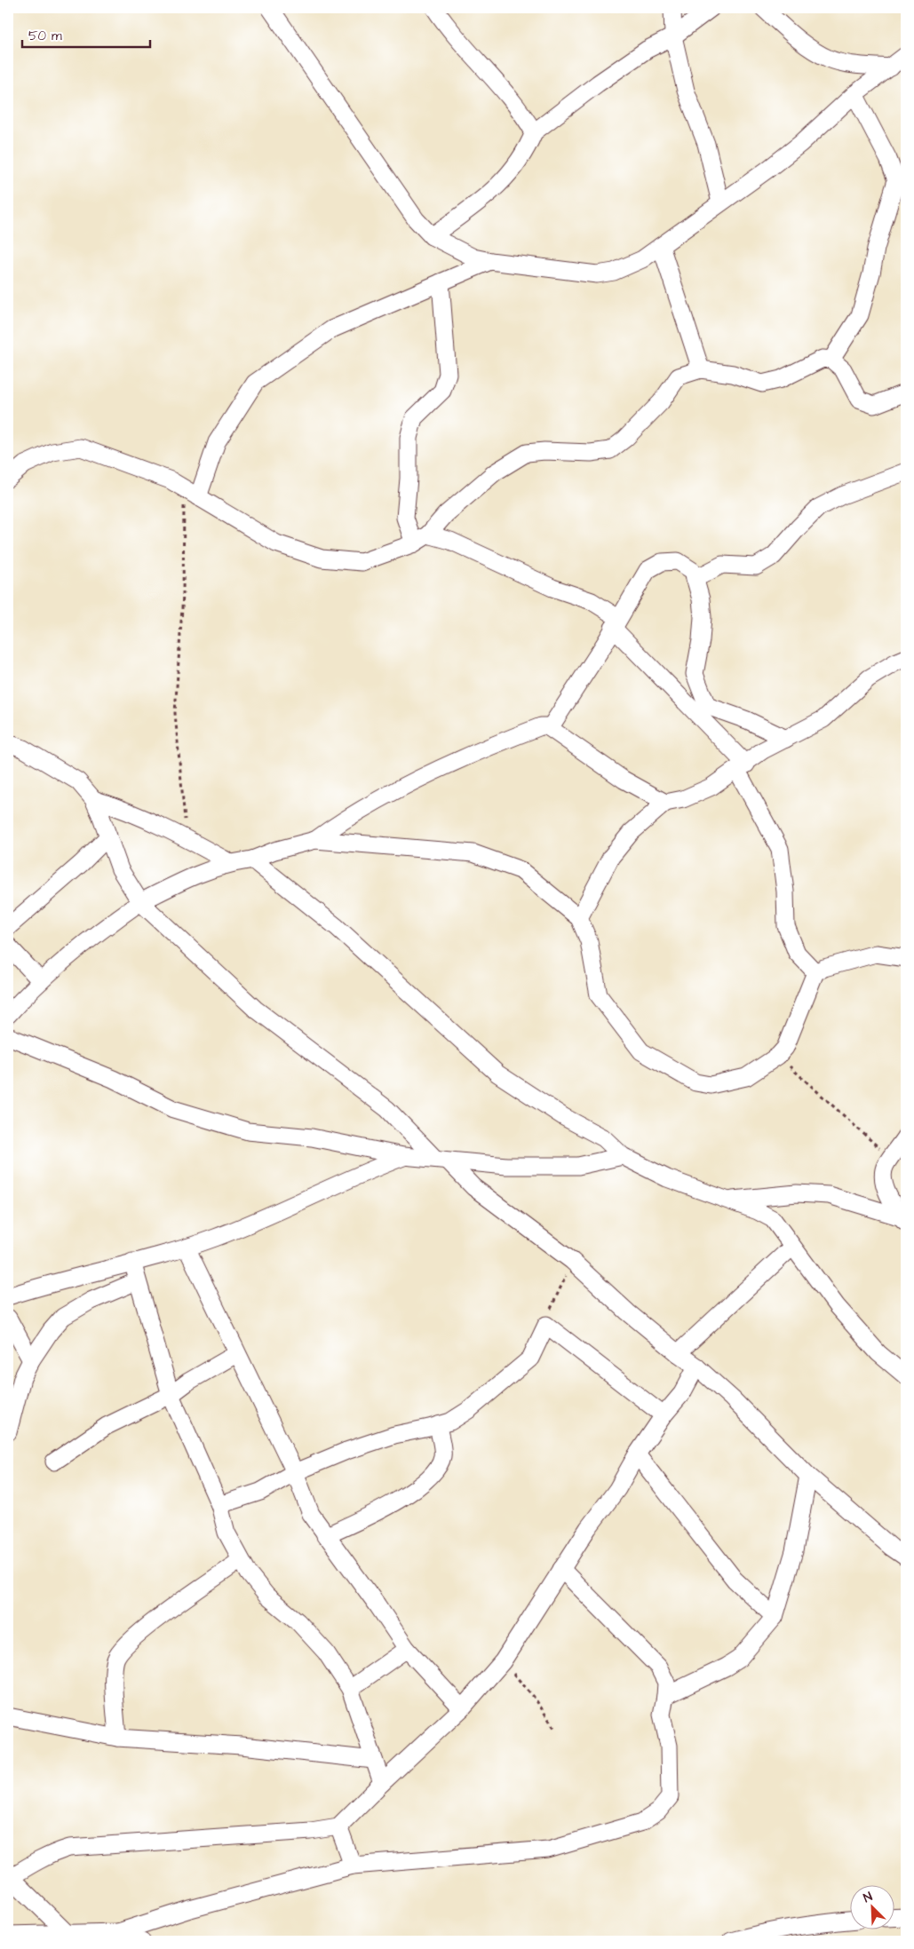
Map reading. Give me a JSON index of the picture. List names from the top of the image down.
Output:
{
  "scale_bar": "50 m",
  "north": "top left"
}
